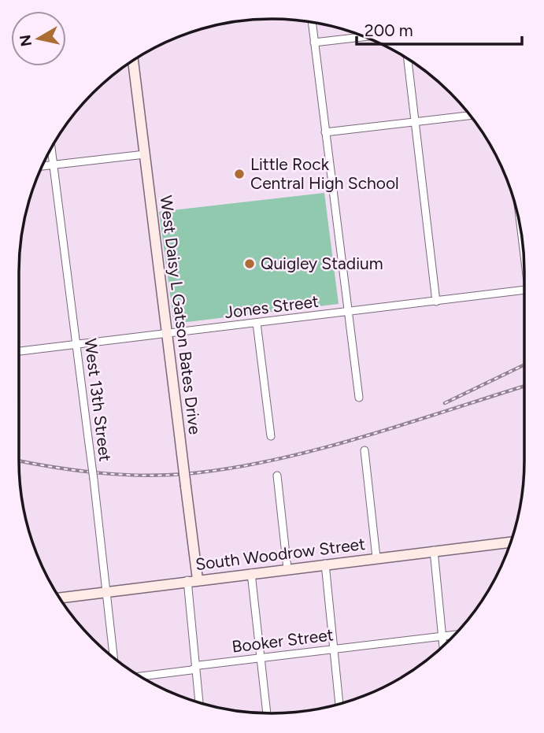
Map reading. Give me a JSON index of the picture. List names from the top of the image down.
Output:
{
  "streets": {
    "street": [
      "Jones Street",
      "West Daisy L Gatson Bates Drive",
      "West 13th Street",
      "South Woodrow Street",
      "Booker Street"
    ]
  },
  "crossings": [
    ["Jones Street", "West Daisy L Gatson Bates Drive"],
    ["Jones Street", "West 13th Street"],
    ["West Daisy L Gatson Bates Drive", "South Woodrow Street"],
    ["West 13th Street", "South Woodrow Street"]
  ],
  "places": ["Little Rock Central High School", "Quigley Stadium"],
  "scale_bar": "200 m",
  "north": "left"
}
